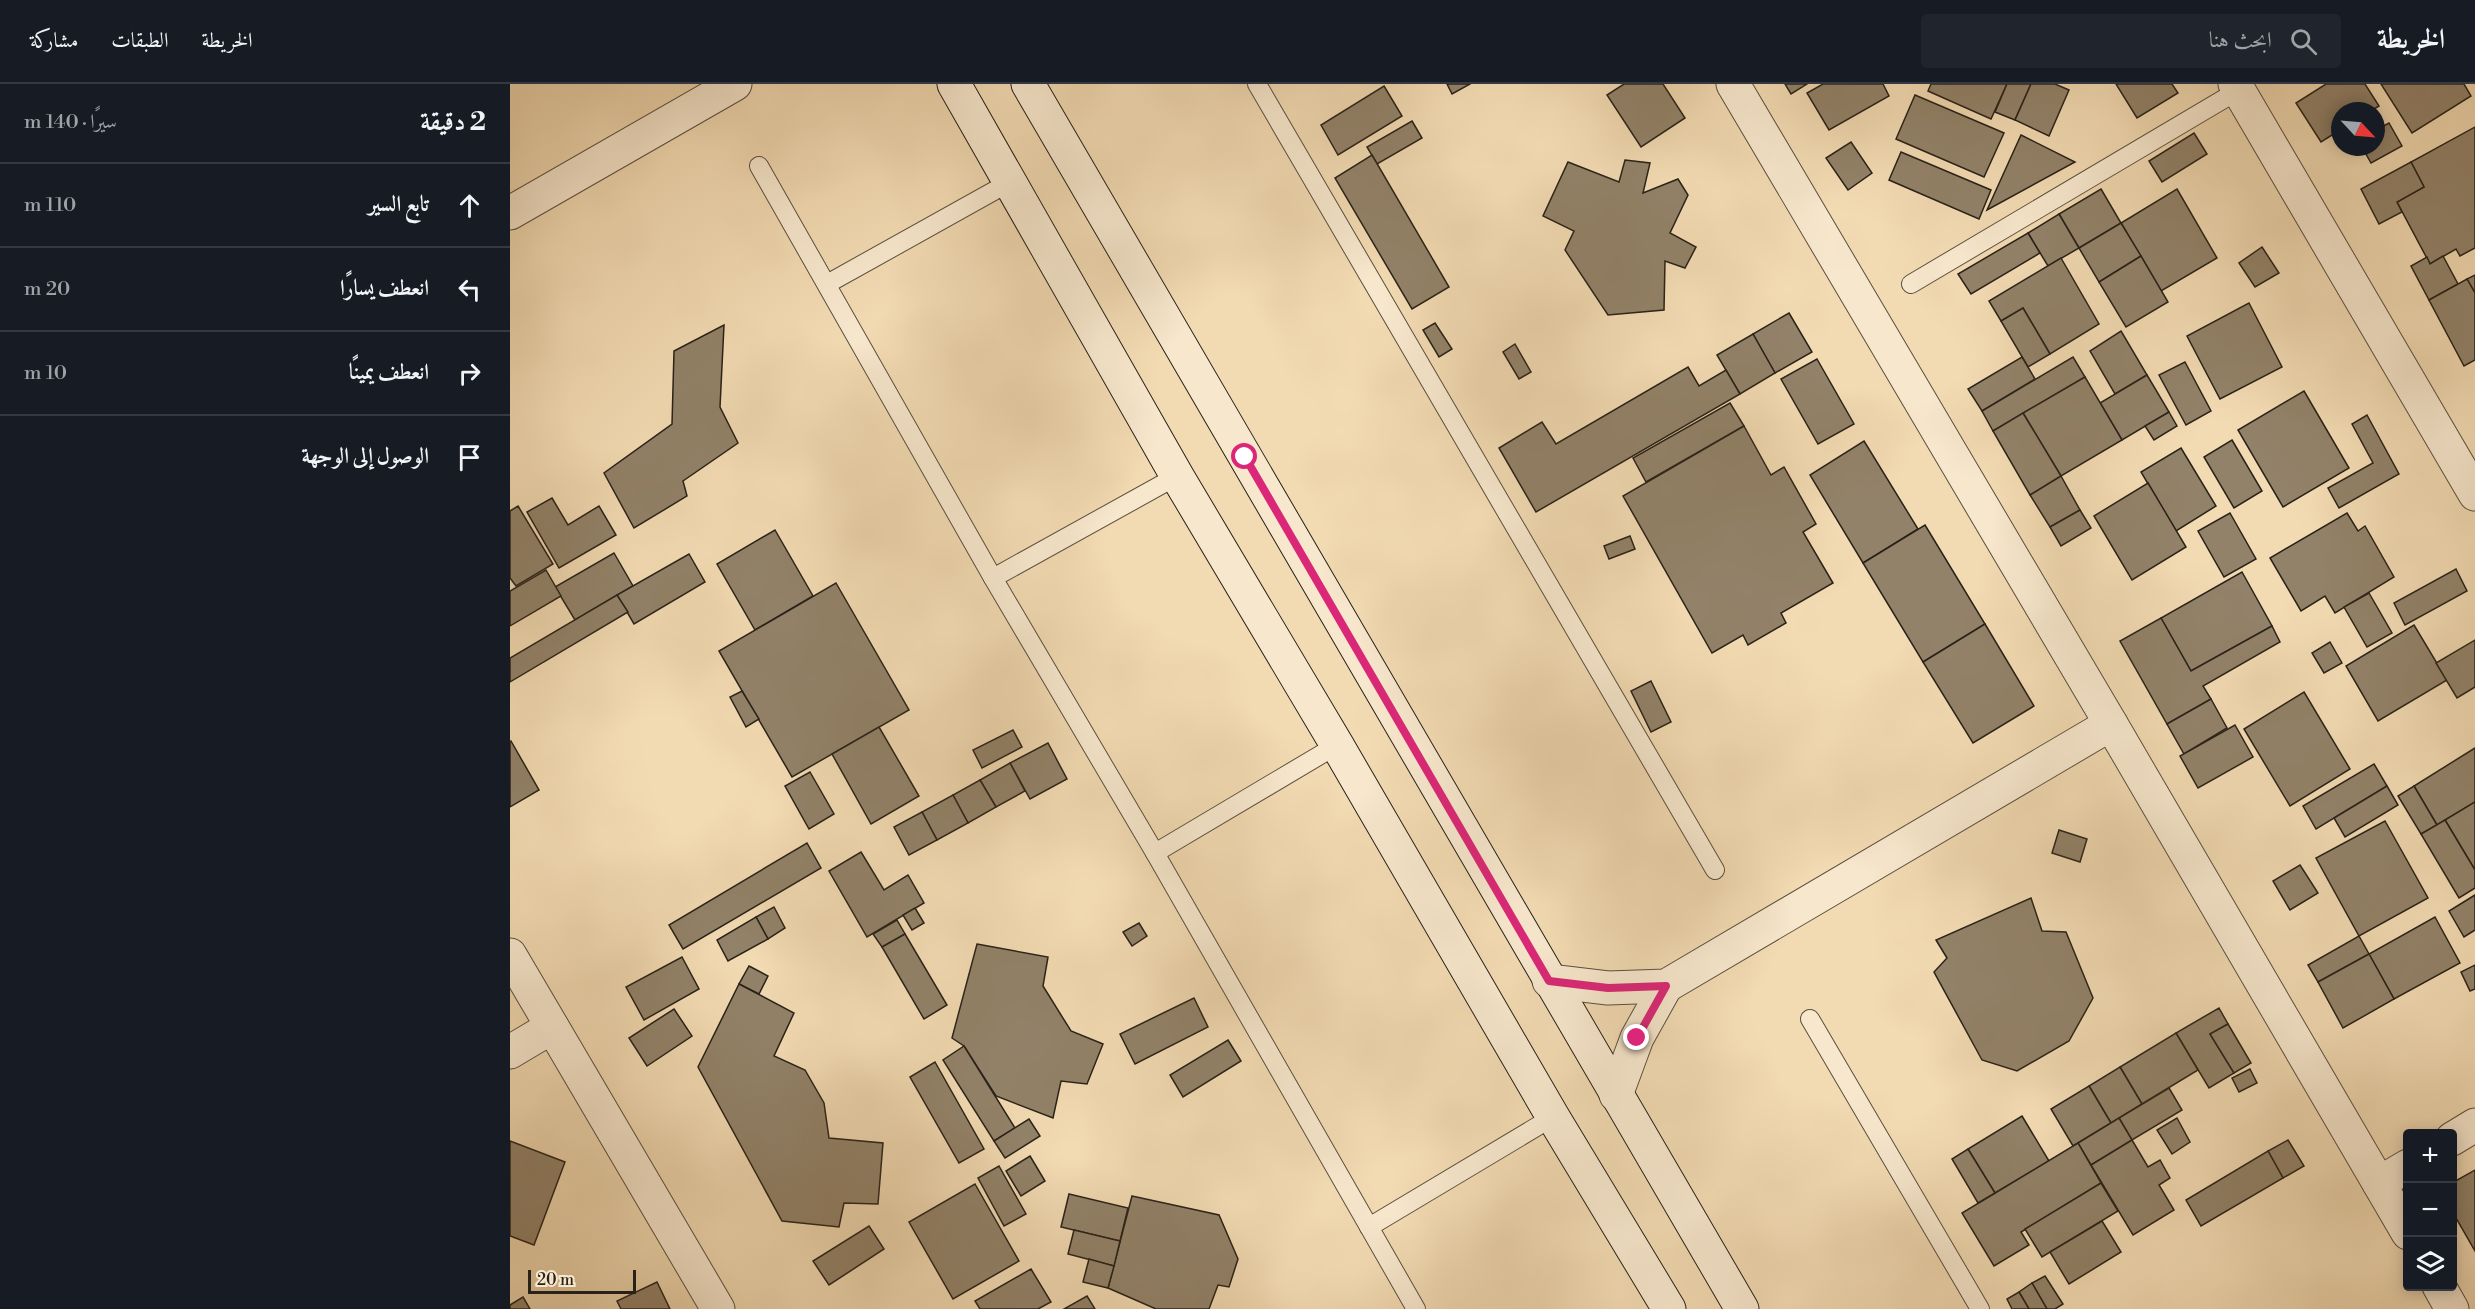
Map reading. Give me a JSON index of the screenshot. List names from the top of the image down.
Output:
{
  "scale_bar": "20 m",
  "north": "bottom right",
  "page": {
    "header": "الخريطة",
    "search": "ابحث هنا",
    "nav": ["الخريطة", "الطبقات", "مشاركة"],
    "heading": ["2 دقيقة", "سيرًا · 140 m"],
    "list": [
      ["تابع السير", "110 m"],
      ["انعطف يسارًا", "20 m"],
      ["انعطف يمينًا", "10 m"],
      "الوصول إلى الوجهة"
    ],
    "map_buttons": ["+", "−"],
    "scale": "20 m"
  }
}
